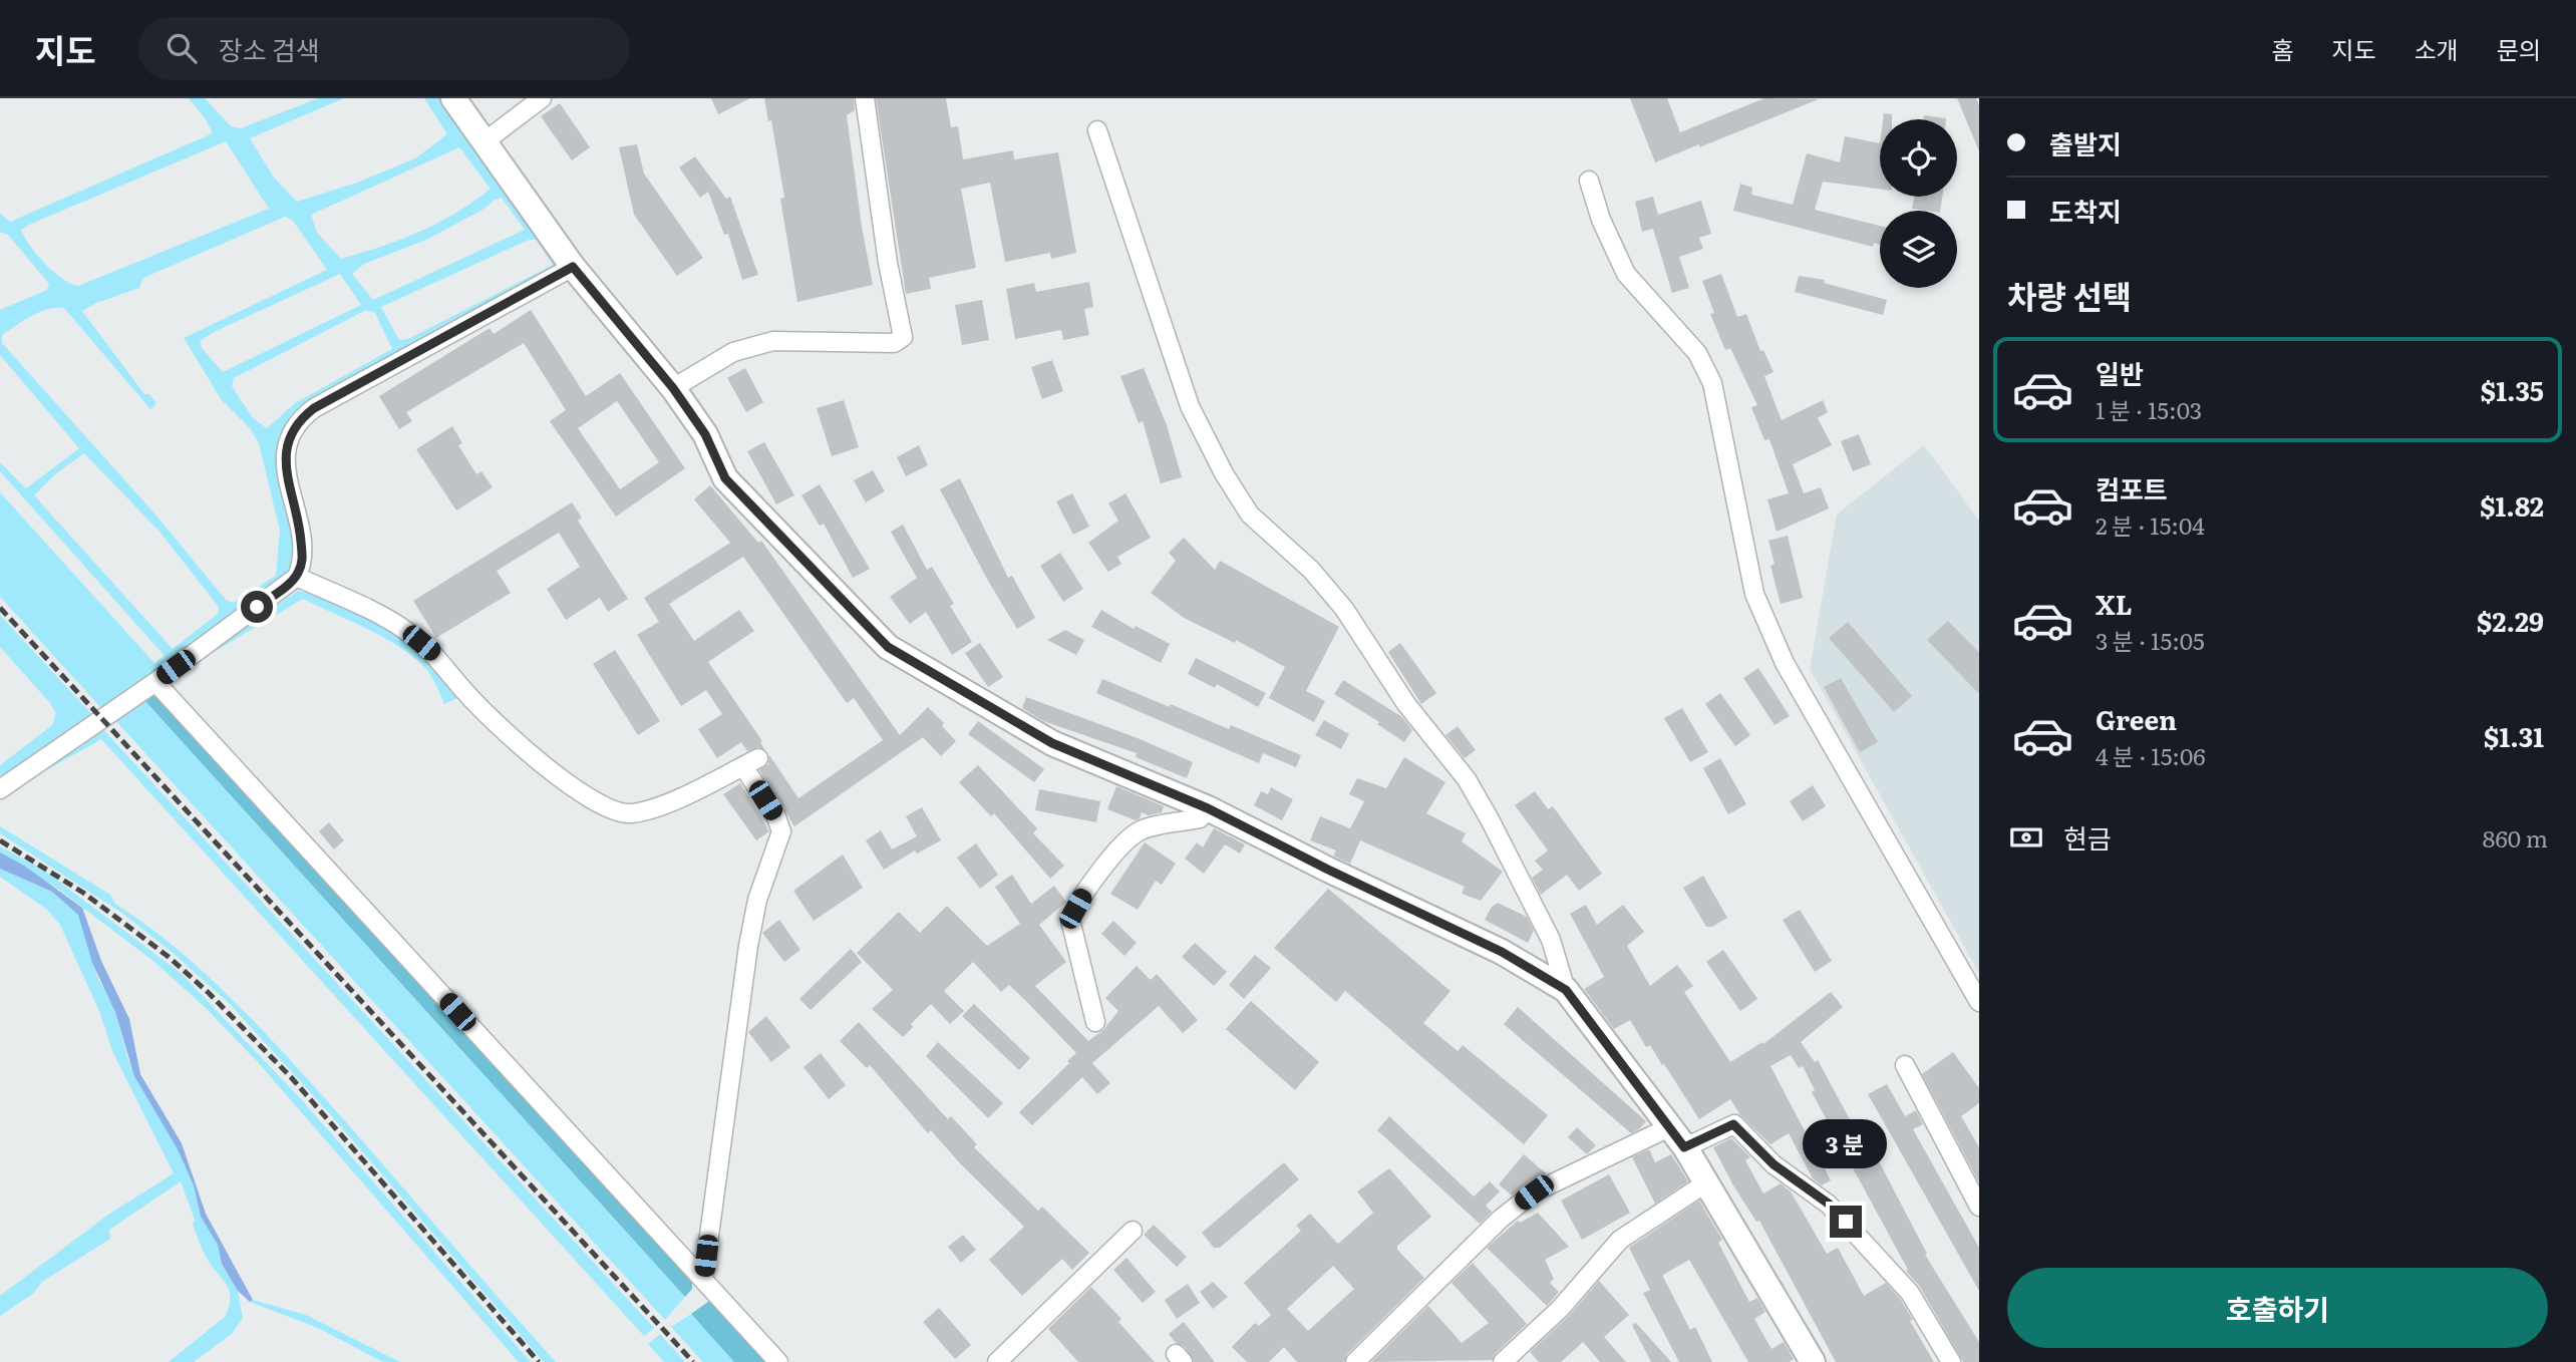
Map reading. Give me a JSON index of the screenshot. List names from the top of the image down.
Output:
{
  "page": {
    "header": "지도",
    "search": "장소 검색",
    "nav": [
      "홈",
      "지도",
      "소개",
      "문의"
    ],
    "banner": ["출발지", "도착지"],
    "heading": "차량 선택",
    "list": [
      {
        "name": "일반",
        "note": "1 분 · 15:03",
        "value": "$1.35"
      },
      {
        "name": "컴포트",
        "note": "2 분 · 15:04",
        "value": "$1.82"
      },
      {
        "name": "XL",
        "note": "3 분 · 15:05",
        "value": "$2.29"
      },
      {
        "name": "Green",
        "note": "4 분 · 15:06",
        "value": "$1.31"
      }
    ],
    "pay": ["현금", "860 m"],
    "bubble": "3 분",
    "buttons": "호출하기"
  }
}
